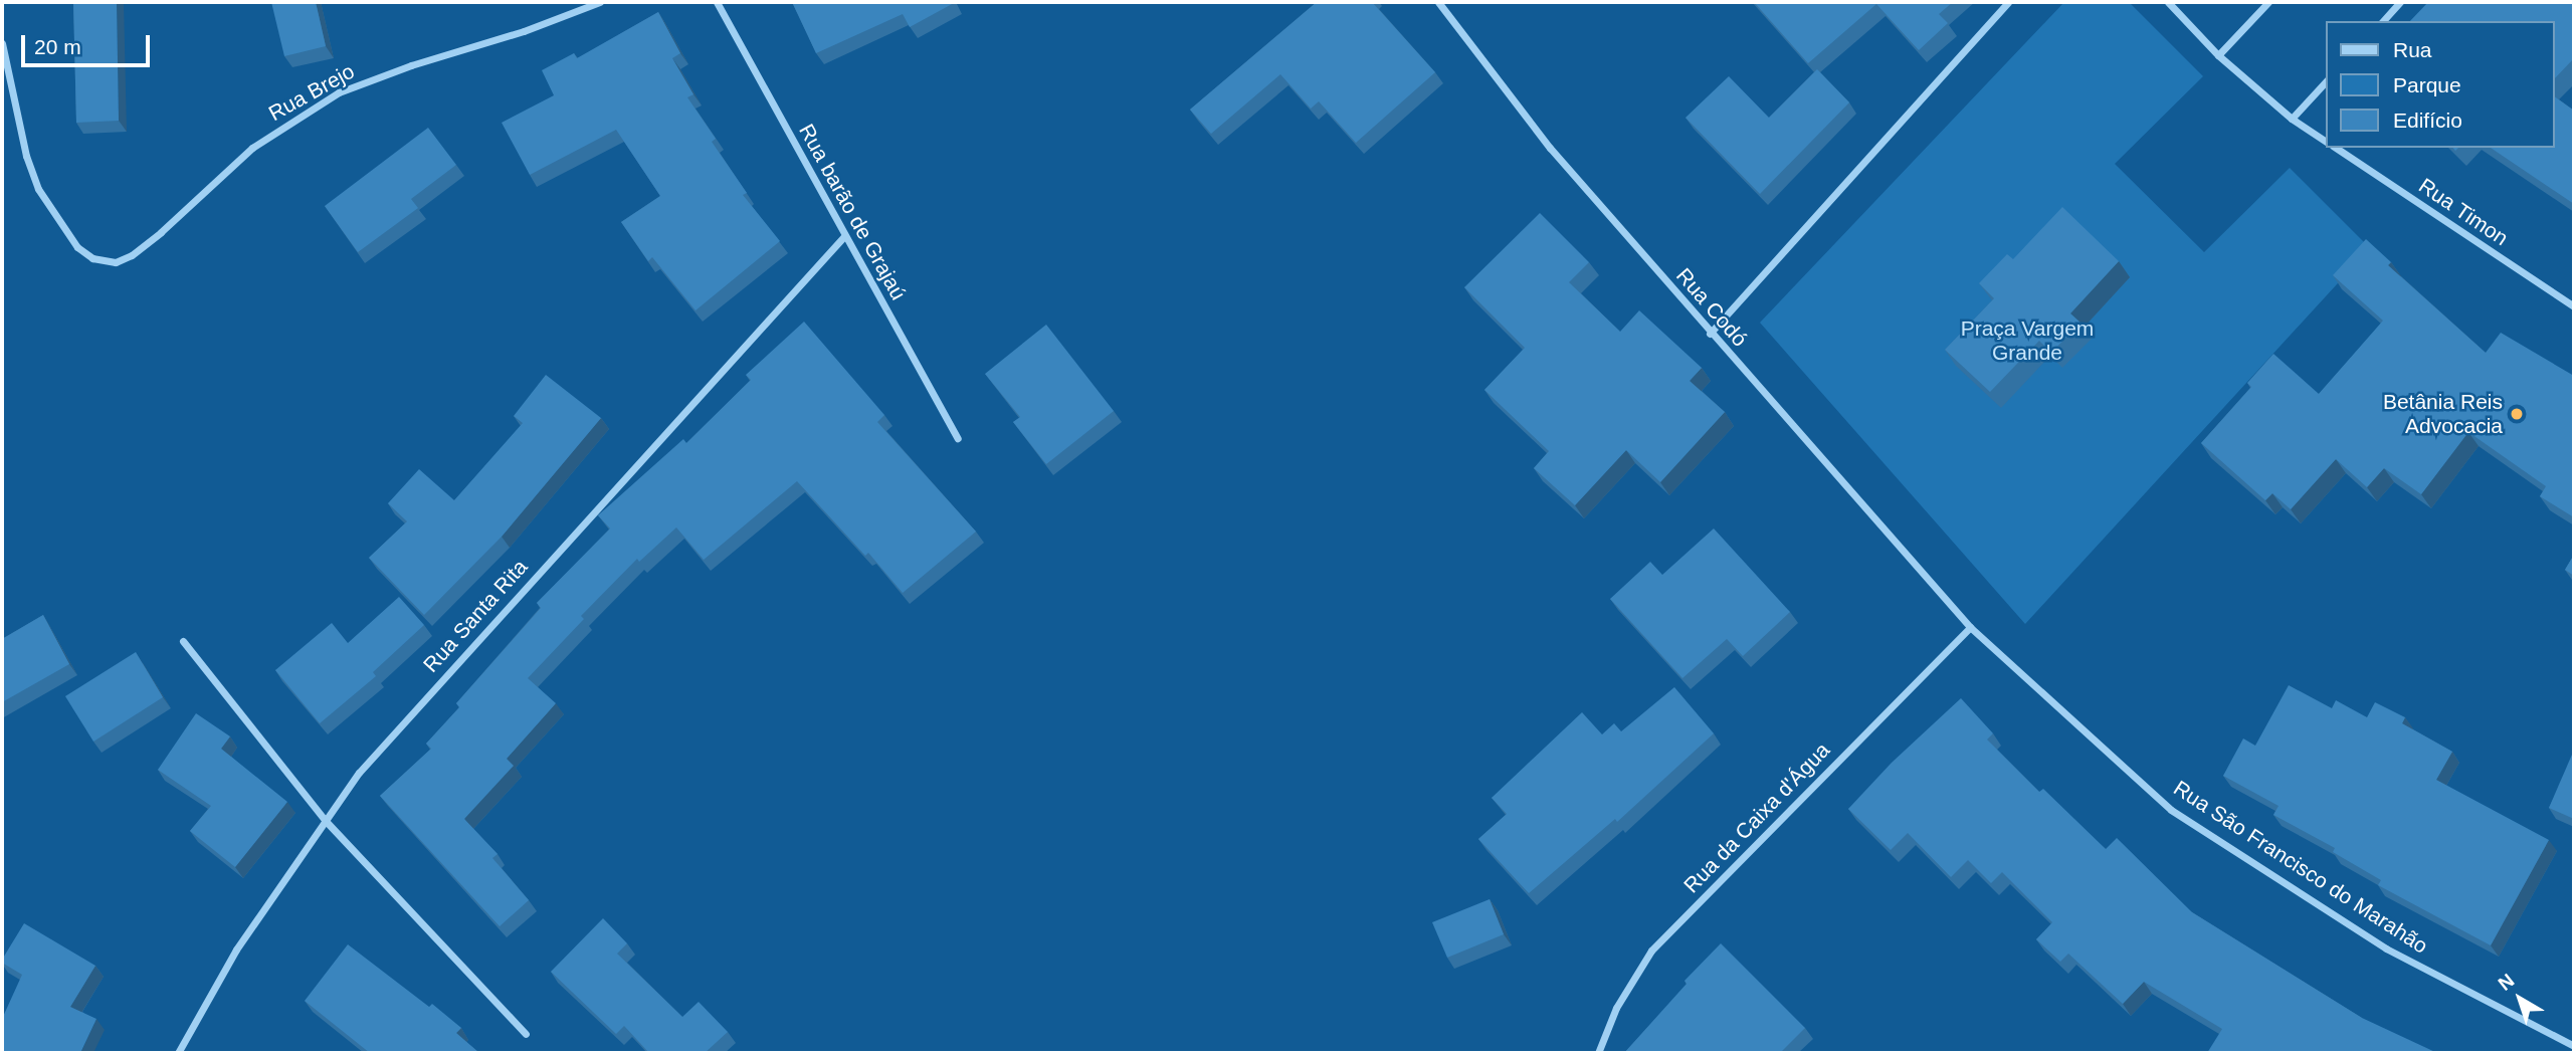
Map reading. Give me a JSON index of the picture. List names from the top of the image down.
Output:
{
  "streets": {
    "street": [
      "Rua Brejo",
      "Rua barão de Grajaú",
      "Rua Timon",
      "Rua Codó",
      "Rua Santa Rita",
      "Rua da Caixa d'Água",
      "Rua São Francisco do Marahão"
    ]
  },
  "crossings": [
    ["Rua barão de Grajaú", "Rua Santa Rita"],
    ["Rua Codó", "Rua da Caixa d'Água"],
    ["Rua Codó", "Rua São Francisco do Marahão"],
    ["Rua da Caixa d'Água", "Rua São Francisco do Marahão"]
  ],
  "parks": ["Praça Vargem Grande"],
  "places": ["Betânia Reis Advocacia"],
  "legend": ["Rua", "Parque", "Edifício"],
  "scale_bar": "20 m",
  "north": "top left"
}
